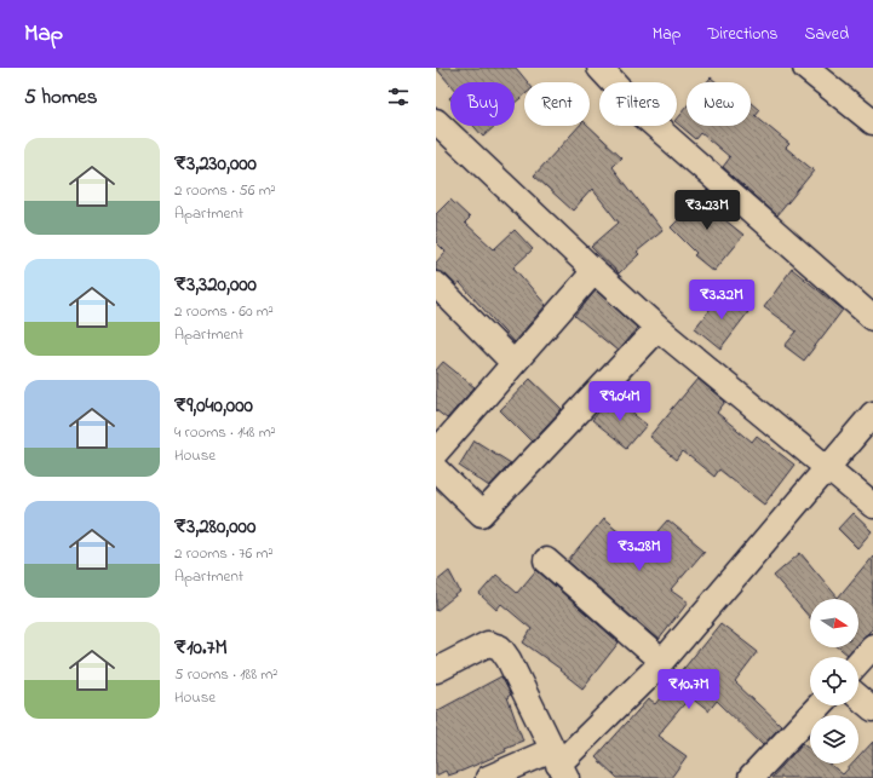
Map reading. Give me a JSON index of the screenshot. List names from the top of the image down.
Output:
{
  "north": "right",
  "page": {
    "header": "Map",
    "nav": ["Map", "Directions", "Saved"],
    "heading": "5 homes",
    "chip": [
      "Buy",
      "Rent",
      "Filters",
      "New"
    ],
    "list": [
      {
        "name": "₹3,230,000",
        "note": "2 rooms · 56 m² · Apartment"
      },
      {
        "name": "₹3,320,000",
        "note": "2 rooms · 60 m² · Apartment"
      },
      {
        "name": "₹9,040,000",
        "note": "4 rooms · 148 m² · House"
      },
      {
        "name": "₹3,280,000",
        "note": "2 rooms · 76 m² · Apartment"
      },
      {
        "name": "₹10.7M",
        "note": "5 rooms · 188 m² · House"
      }
    ],
    "price": [
      "₹3.23M",
      "₹3.32M",
      "₹9.04M",
      "₹3.28M",
      "₹10.7M"
    ]
  }
}
